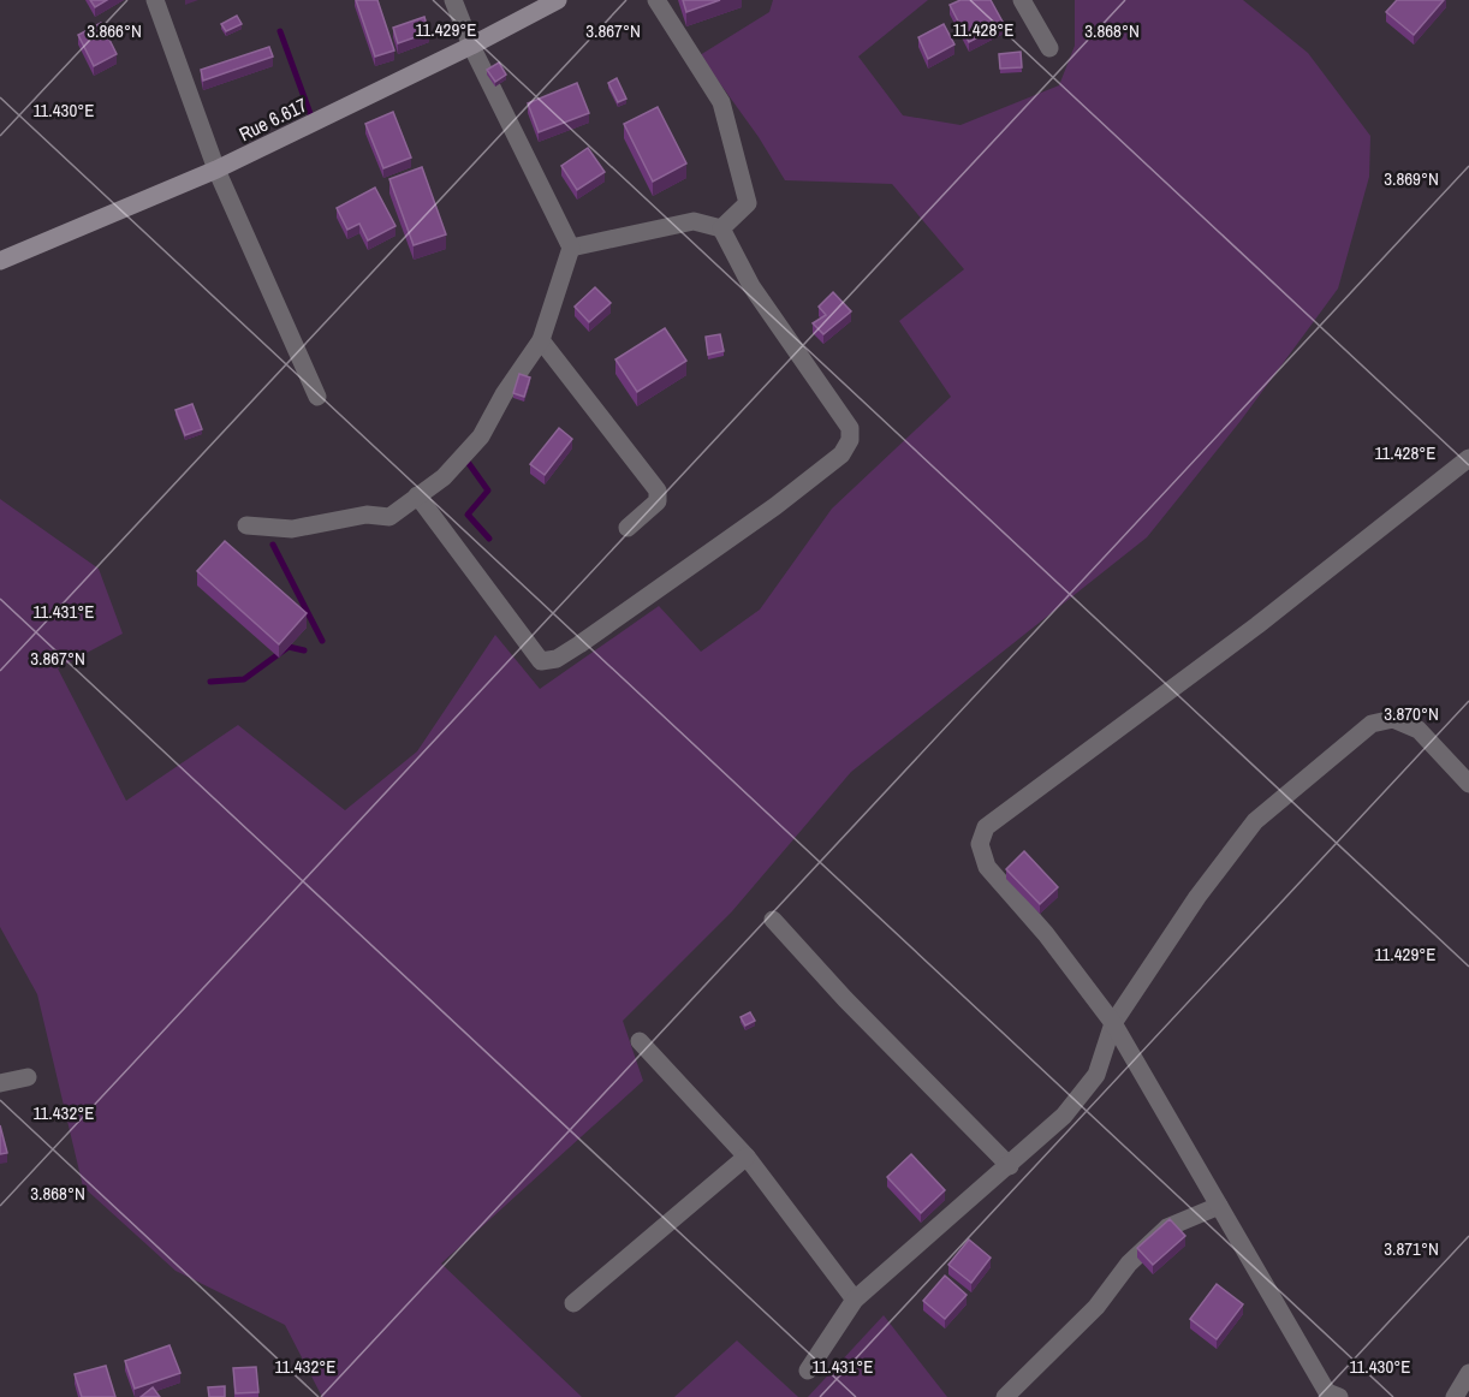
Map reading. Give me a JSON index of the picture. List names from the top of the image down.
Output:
{
  "streets": {
    "street": ["Rue 6.617"]
  },
  "coordinates": [
    "11.429°E",
    "11.428°E",
    "3.866°N",
    "3.867°N",
    "3.868°N",
    "11.430°E",
    "3.869°N",
    "11.431°E",
    "3.870°N",
    "11.432°E",
    "3.871°N"
  ]
}
